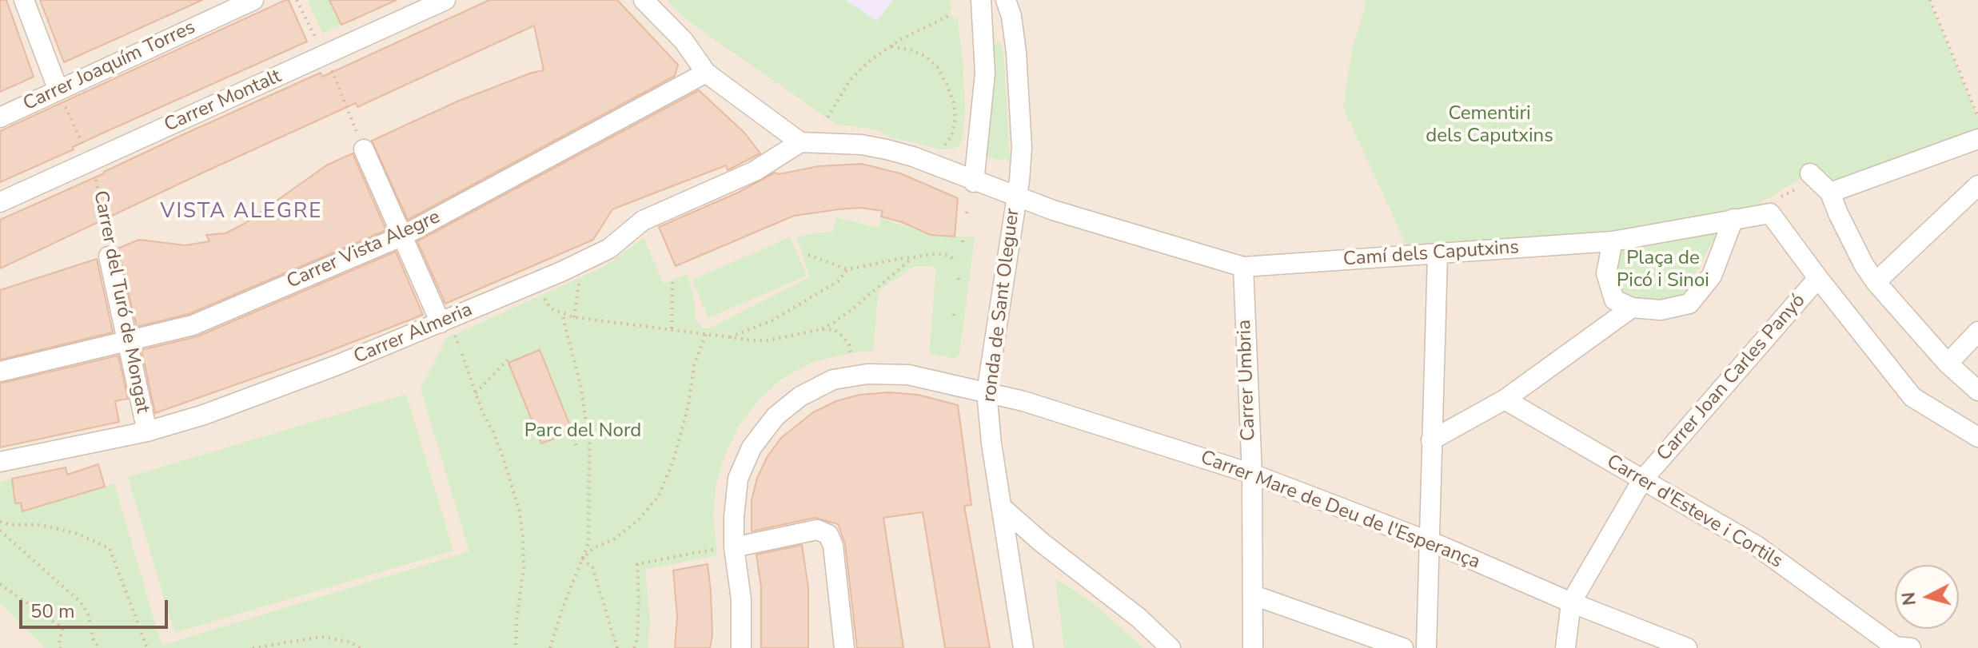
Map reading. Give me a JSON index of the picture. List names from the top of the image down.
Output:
{
  "streets": {
    "street": [
      "Carrer Joaquím Torres",
      "Carrer Montalt",
      "Carrer Vista Alegre",
      "Camí dels Caputxins",
      "Carrer del Turó de Mongat",
      "ronda de Sant Oleguer",
      "Carrer Almeria",
      "Carrer Joan Carles Panyó",
      "Carrer Umbria",
      "Carrer Mare de Deu de l'Esperança",
      "Carrer d'Esteve i Cortils"
    ]
  },
  "crossings": [
    ["Carrer Vista Alegre", "Carrer del Turó de Mongat"],
    ["Camí dels Caputxins", "ronda de Sant Oleguer"],
    ["Camí dels Caputxins", "Carrer Almeria"],
    ["Camí dels Caputxins", "Carrer Umbria"],
    ["Carrer del Turó de Mongat", "Carrer Almeria"],
    ["ronda de Sant Oleguer", "Carrer Mare de Deu de l'Esperança"],
    ["Carrer Joan Carles Panyó", "Carrer Mare de Deu de l'Esperança"],
    ["Carrer Joan Carles Panyó", "Carrer d'Esteve i Cortils"],
    ["Carrer Umbria", "Carrer Mare de Deu de l'Esperança"]
  ],
  "districts": ["VISTA ALEGRE"],
  "parks": ["Cementiri dels Caputxins", "Plaça de Picó i Sinoi", "Parc del Nord"],
  "scale_bar": "50 m",
  "north": "left"
}
